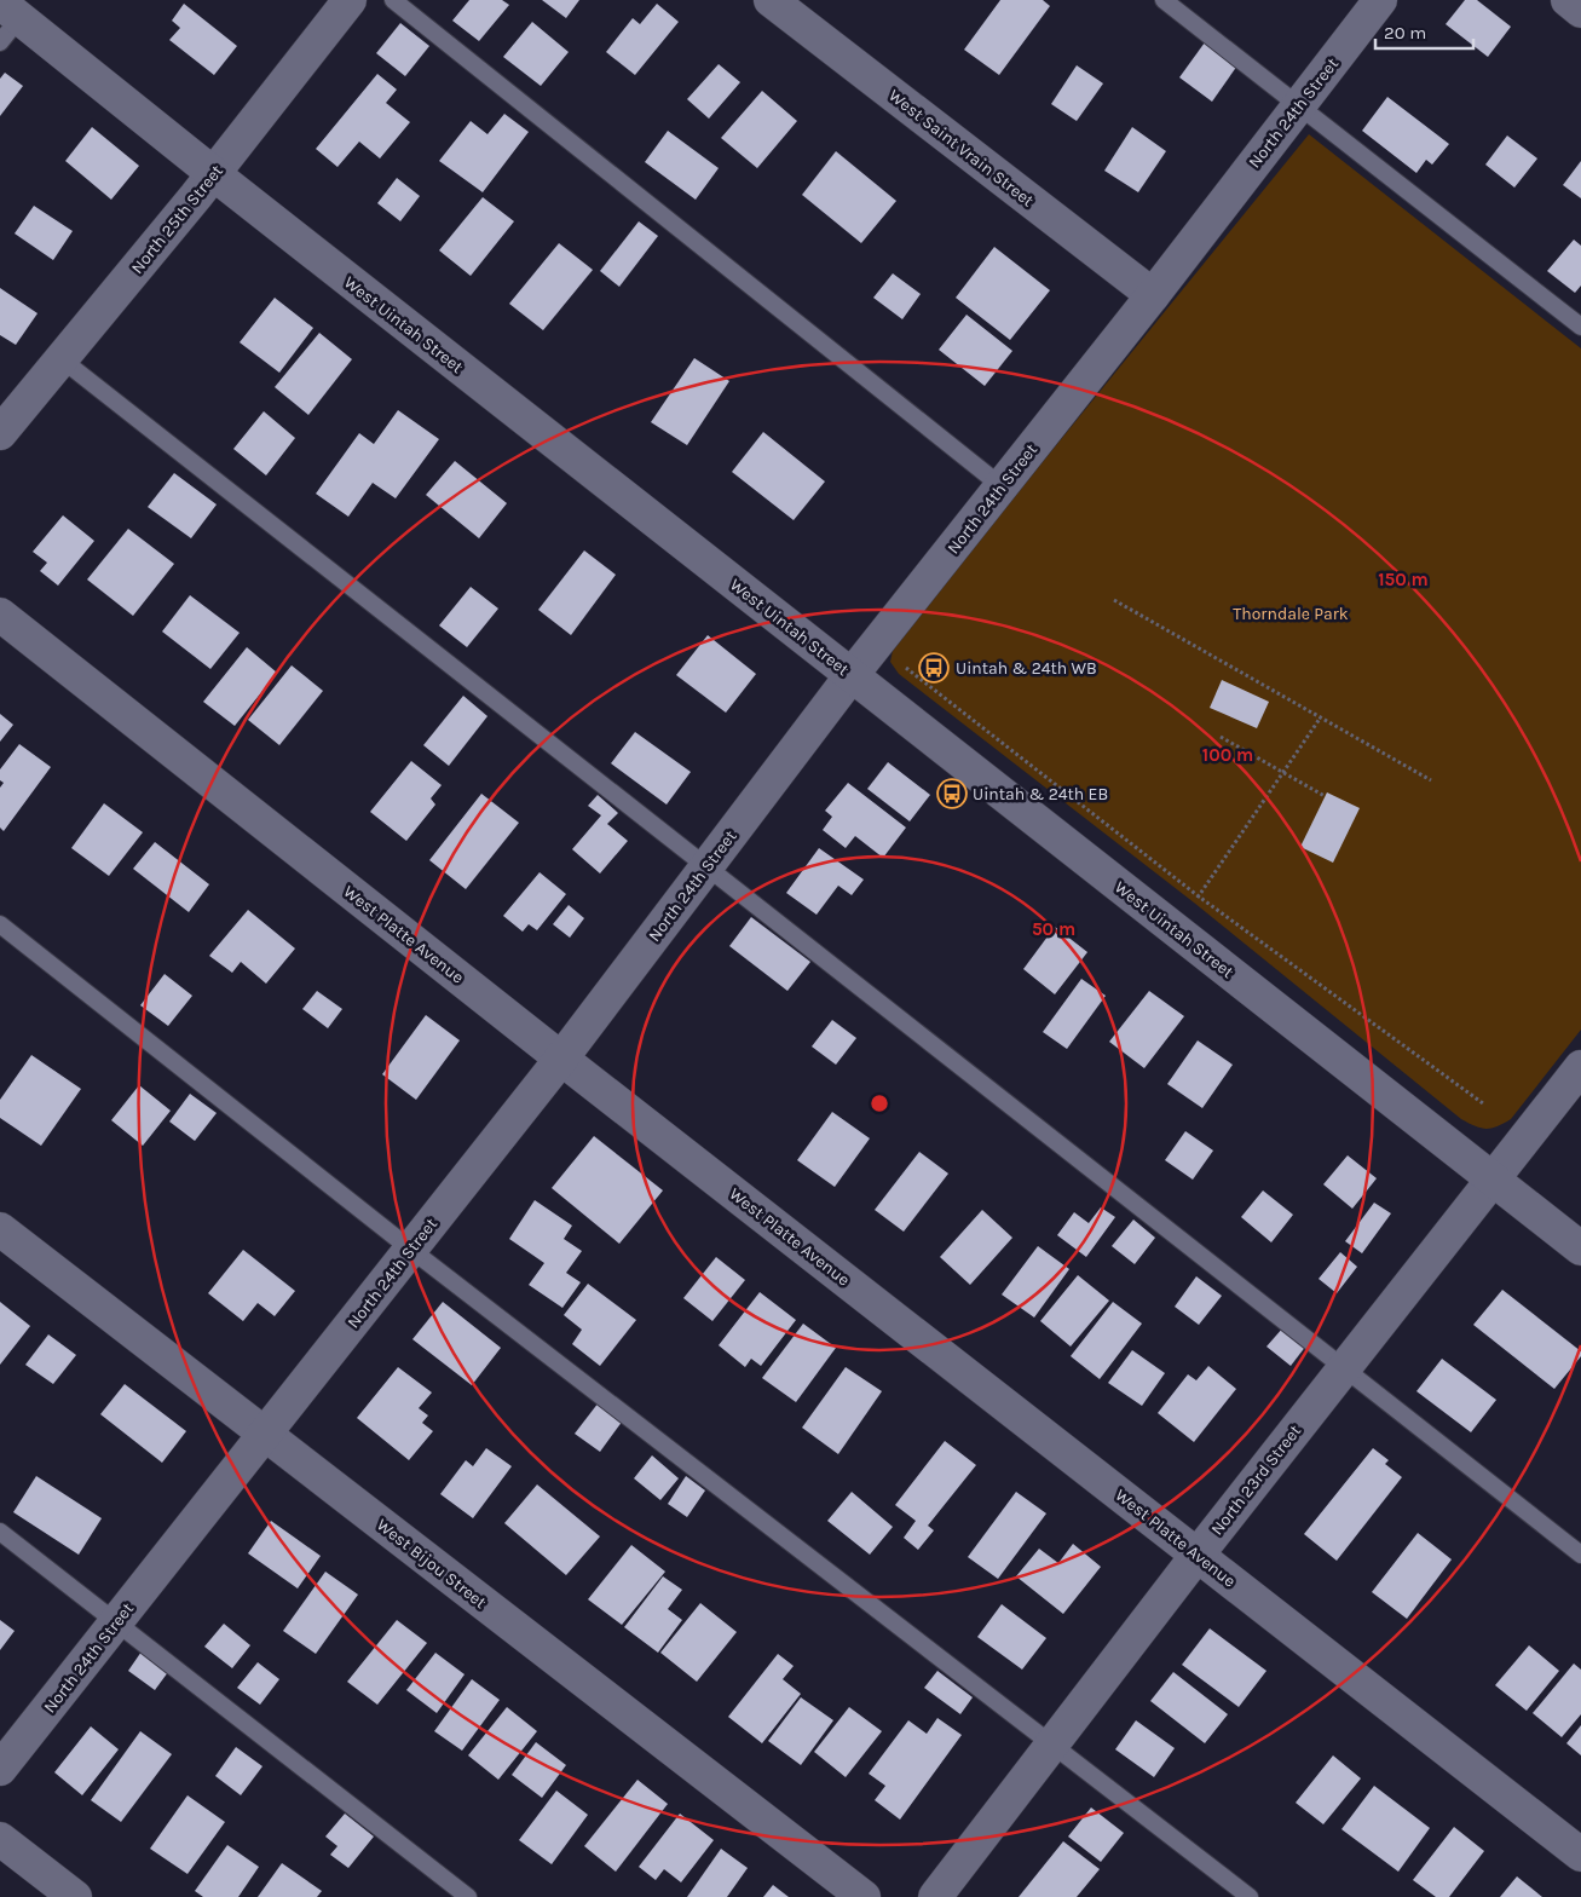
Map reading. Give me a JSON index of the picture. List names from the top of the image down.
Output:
{
  "streets": {
    "street": [
      "North 24th Street",
      "West Saint Vrain Street",
      "North 25th Street",
      "West Uintah Street",
      "West Platte Avenue",
      "North 23rd Street",
      "West Bijou Street"
    ]
  },
  "crossings": [
    ["North 24th Street", "West Saint Vrain Street"],
    ["North 24th Street", "West Uintah Street"],
    ["North 24th Street", "West Platte Avenue"],
    ["North 24th Street", "West Bijou Street"],
    ["North 25th Street", "West Uintah Street"],
    ["West Uintah Street", "North 23rd Street"],
    ["West Platte Avenue", "North 23rd Street"]
  ],
  "parks": ["Thorndale Park"],
  "places": {
    "bus stop": ["Uintah & 24th WB", "Uintah & 24th EB"]
  },
  "scale_bar": "20 m",
  "rings": ["150 m", "100 m", "50 m"]
}
